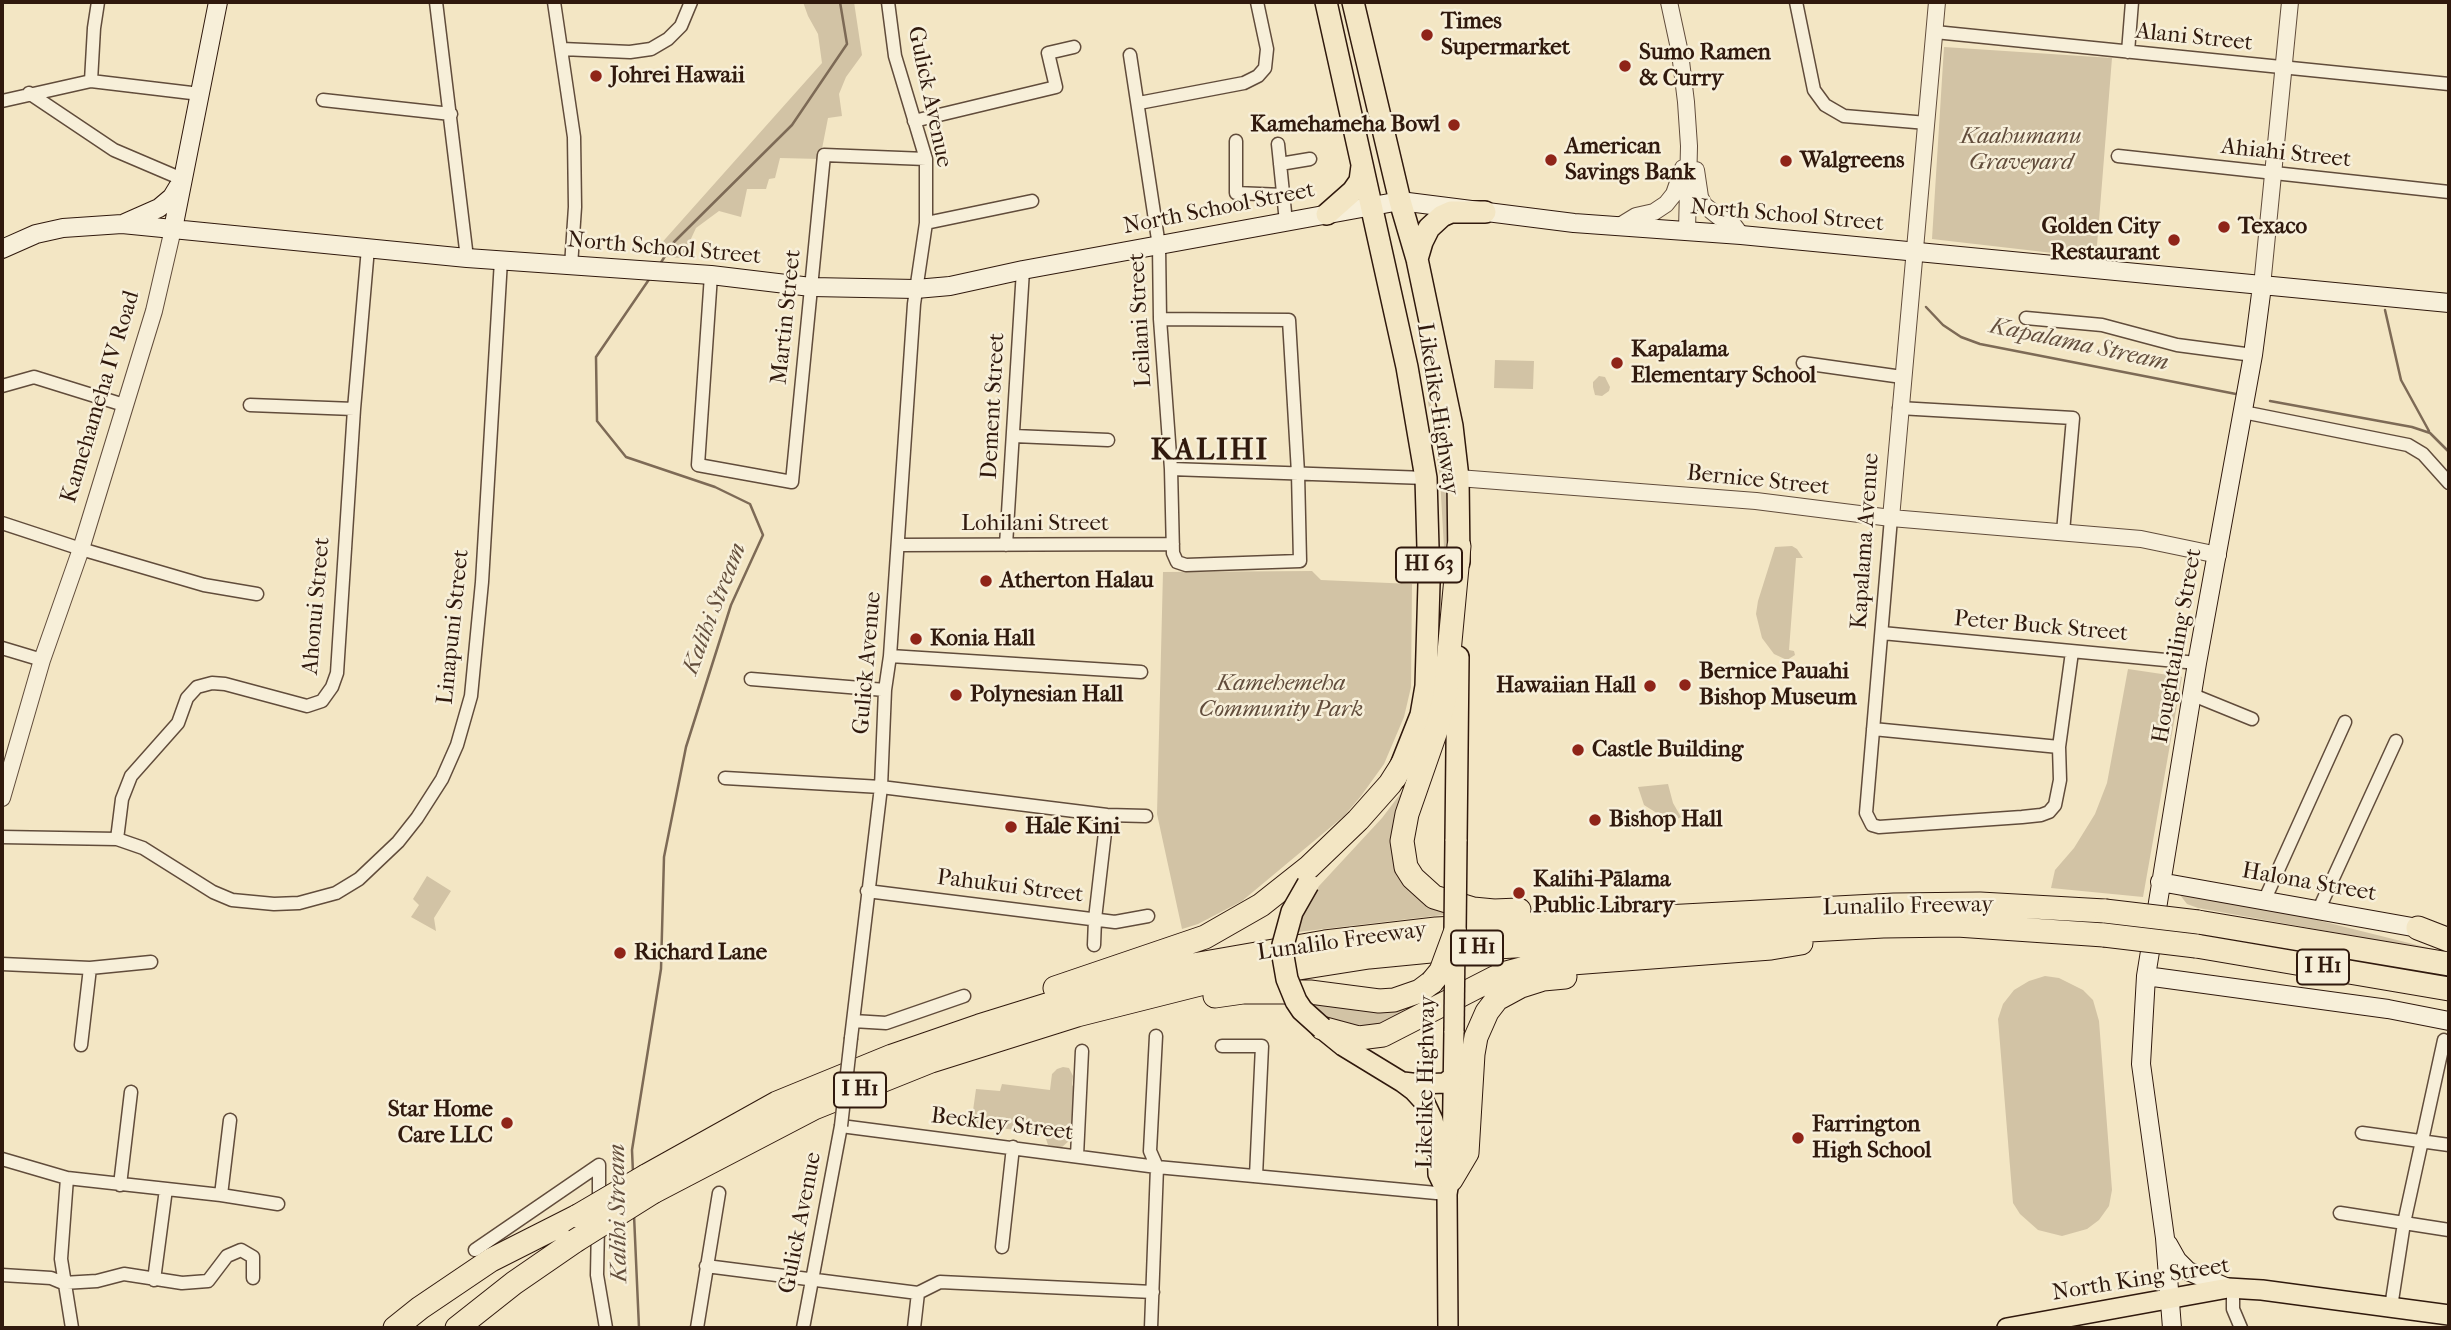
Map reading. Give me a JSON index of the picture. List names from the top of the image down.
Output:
{
  "streets": {
    "highway": [
      "Likelike Highway",
      "HI 63",
      "Lunalilo Freeway",
      "I H1"
    ],
    "main road": [
      "North School Street",
      "Kamehameha IV Road",
      "Houghtailing Street",
      "Halona Street",
      "North King Street"
    ],
    "street": [
      "Alani Street",
      "Gulick Avenue",
      "Ahiahi Street",
      "Martin Street",
      "Leilani Street",
      "Dement Street",
      "Bernice Street",
      "Lohilani Street",
      "Kapalama Avenue",
      "Ahonui Street",
      "Linapuni Street",
      "Peter Buck Street",
      "Pahukui Street",
      "Beckley Street"
    ]
  },
  "crossings": [
    ["Alani Street", "Kapalama Avenue"],
    ["Alani Street", "Houghtailing Street"],
    ["Gulick Avenue", "North School Street"],
    ["Gulick Avenue", "Martin Street"],
    ["Gulick Avenue", "Lohilani Street"],
    ["Gulick Avenue", "Pahukui Street"],
    ["Gulick Avenue", "Beckley Street"],
    ["Ahiahi Street", "Houghtailing Street"],
    ["North School Street", "Martin Street"],
    ["North School Street", "Leilani Street"],
    ["North School Street", "Kamehameha IV Road"],
    ["North School Street", "Dement Street"],
    ["North School Street", "Likelike Highway"],
    ["North School Street", "Kapalama Avenue"],
    ["North School Street", "Ahonui Street"],
    ["North School Street", "Linapuni Street"],
    ["North School Street", "Houghtailing Street"],
    ["Leilani Street", "Lohilani Street"],
    ["Dement Street", "Lohilani Street"],
    ["Likelike Highway", "Bernice Street"],
    ["Likelike Highway", "HI 63"],
    ["Likelike Highway", "Beckley Street"],
    ["Bernice Street", "Kapalama Avenue"],
    ["Bernice Street", "Houghtailing Street"],
    ["Kapalama Avenue", "Peter Buck Street"],
    ["HI 63", "Beckley Street"],
    ["Ahonui Street", "Linapuni Street"],
    ["Peter Buck Street", "Houghtailing Street"],
    ["Houghtailing Street", "Halona Street"],
    ["Houghtailing Street", "North King Street"],
    ["Lunalilo Freeway", "I H1"]
  ],
  "districts": ["KALIHI"],
  "water": ["Kapalama Stream", "Kalihi Stream"],
  "parks": ["Kaahumanu Graveyard", "Kamehemeha Community Park"],
  "places": [
    "Times Supermarket",
    "Sumo Ramen & Curry",
    "Johrei Hawaii",
    "Kamehameha Bowl",
    "American Savings Bank",
    "Walgreens",
    "Texaco",
    "Golden City Restaurant",
    "Kapalama Elementary School",
    "Atherton Halau",
    "Konia Hall",
    "Bernice Pauahi Bishop Museum",
    "Hawaiian Hall",
    "Polynesian Hall",
    "Castle Building",
    "Bishop Hall",
    "Hale Kini",
    "Kalihi-Pālama Public Library",
    "Richard Lane",
    "Star Home Care LLC",
    "Farrington High School"
  ]
}
